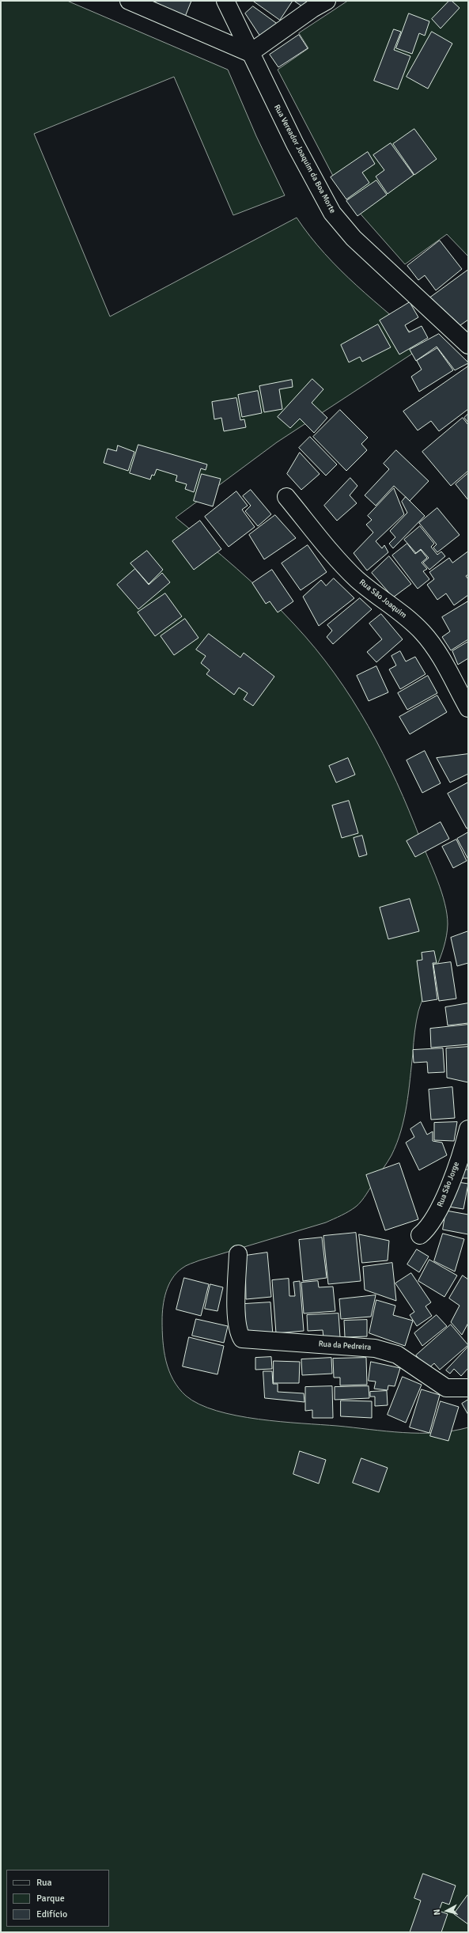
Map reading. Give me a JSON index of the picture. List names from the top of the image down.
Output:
{
  "streets": {
    "street": [
      "Rua Vereador Joaquim da Boa Morte",
      "Rua São Joaquim",
      "Rua São Jorge",
      "Rua da Pedreira"
    ]
  },
  "legend": ["Rua", "Parque", "Edifício"],
  "north": "left"
}
